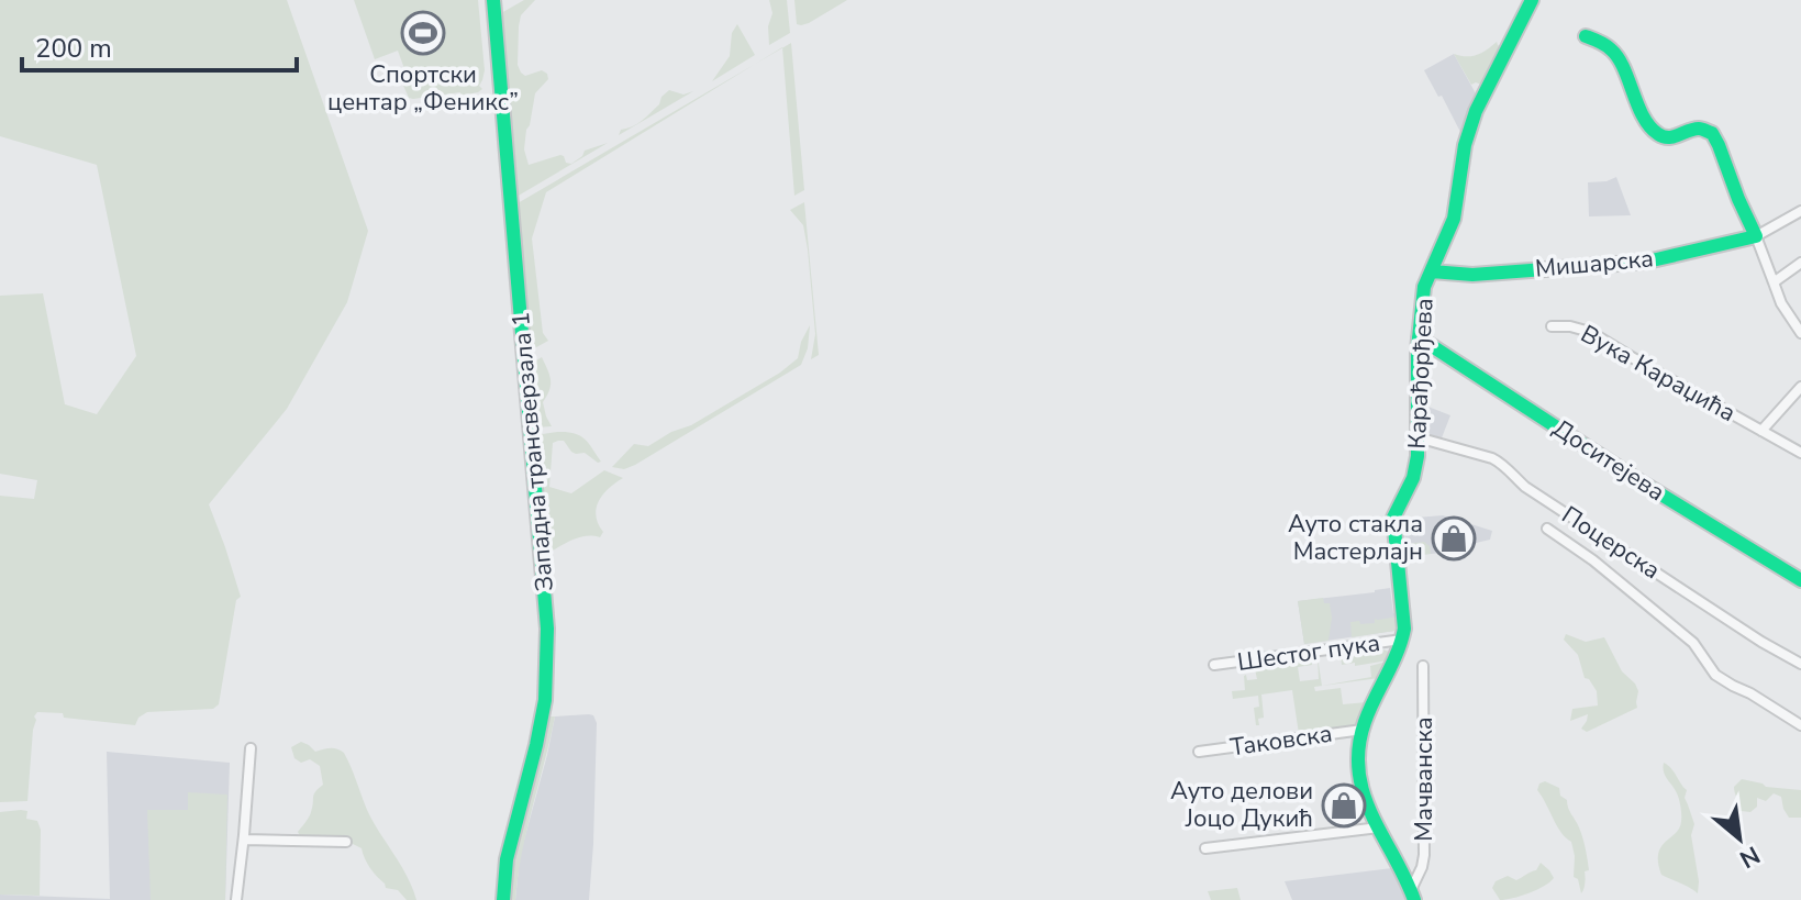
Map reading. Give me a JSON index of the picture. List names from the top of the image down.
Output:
{
  "streets": {
    "street": [
      "Мишарска",
      "Карађорђева",
      "Вука Караџића",
      "Западна трансверзала 1",
      "Доситејева",
      "Поцерска",
      "Шестог пука",
      "Таковска",
      "Мачванска"
    ]
  },
  "crossings": [
    ["Мишарска", "Карађорђева"],
    ["Карађорђева", "Доситејева"],
    ["Карађорђева", "Поцерска"],
    ["Карађорђева", "Шестог пука"],
    ["Карађорђева", "Таковска"],
    ["Карађорђева", "Мачванска"]
  ],
  "places": {
    "sports": ["Спортски центар „Феникс”"],
    "shop": ["Ауто стакла Мастерлајн", "Ауто делови Јоцо Дукић"]
  },
  "scale_bar": "200 m",
  "north": "bottom right"
}
